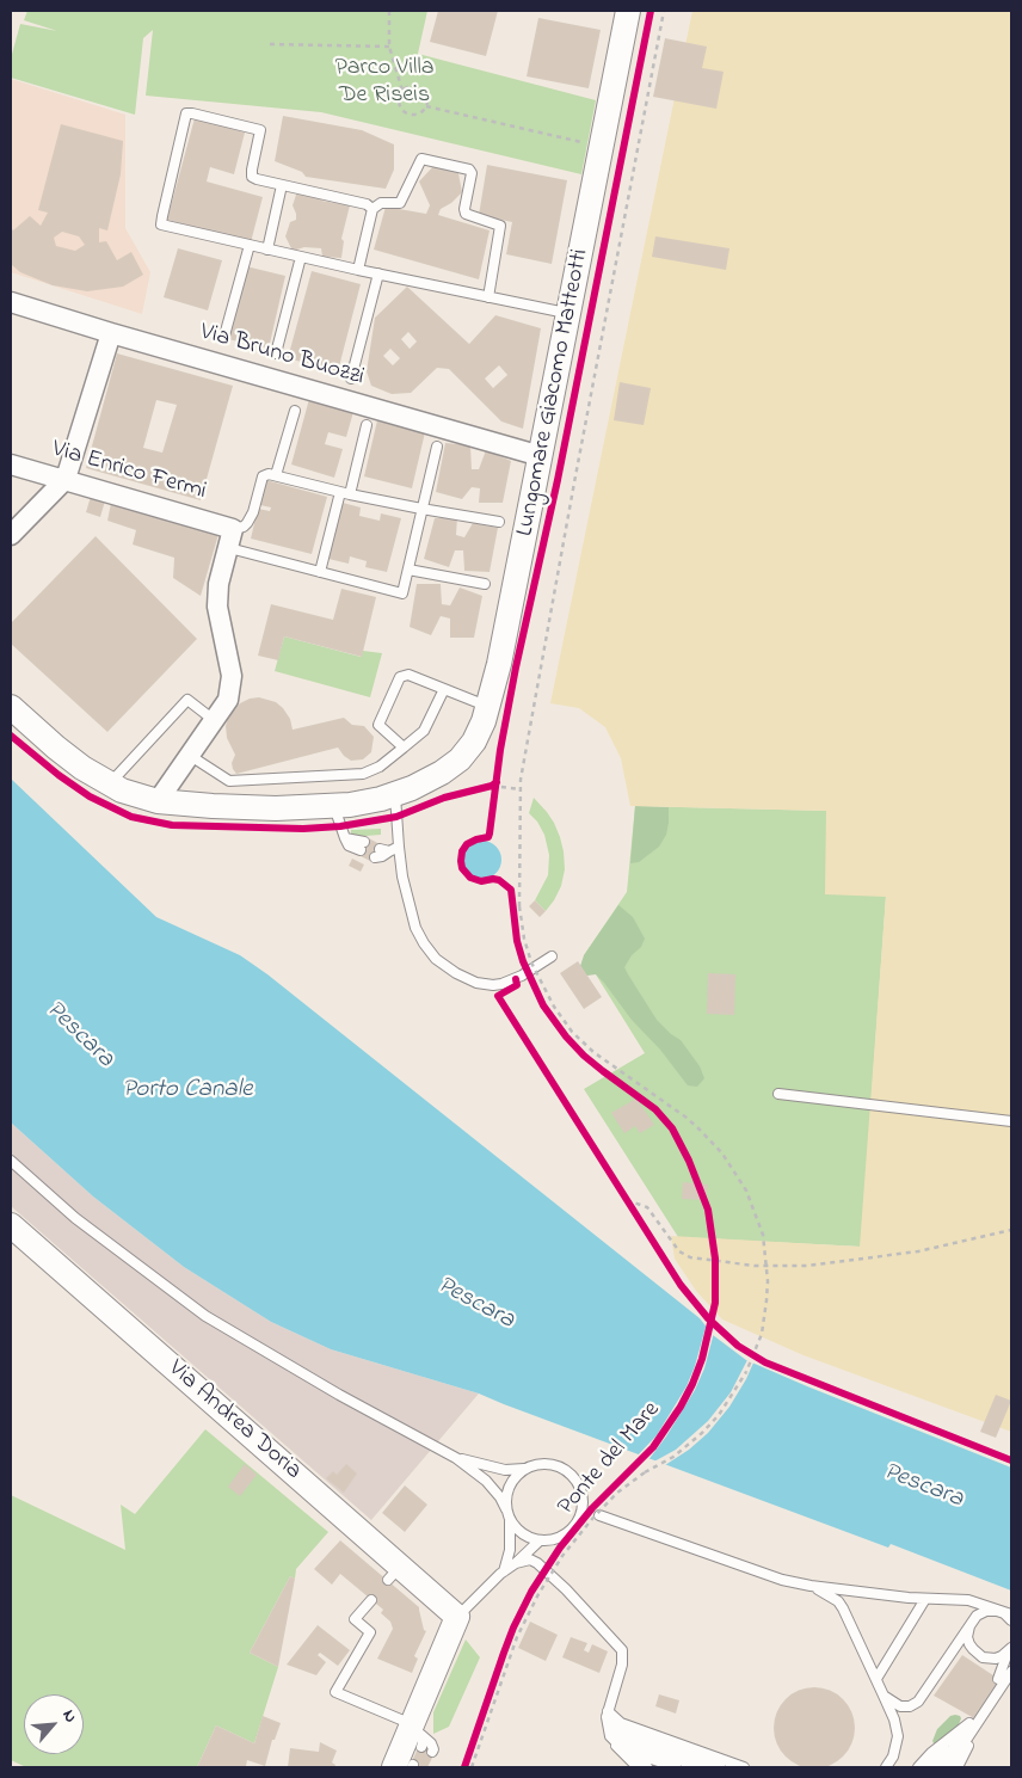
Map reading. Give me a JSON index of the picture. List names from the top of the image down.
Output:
{
  "streets": {
    "street": [
      "Via Bruno Buozzi",
      "Lungomare Giacomo Matteotti",
      "Via Enrico Fermi",
      "Via Andrea Doria"
    ],
    "cycle path": ["Ponte del Mare"]
  },
  "crossings": [
    ["Via Bruno Buozzi", "Lungomare Giacomo Matteotti"],
    ["Via Bruno Buozzi", "Via Enrico Fermi"],
    ["Lungomare Giacomo Matteotti", "Ponte del Mare"]
  ],
  "water": ["Pescara", "Porto Canale"],
  "parks": ["Parco Villa De Riseis"],
  "north": "top right"
}
